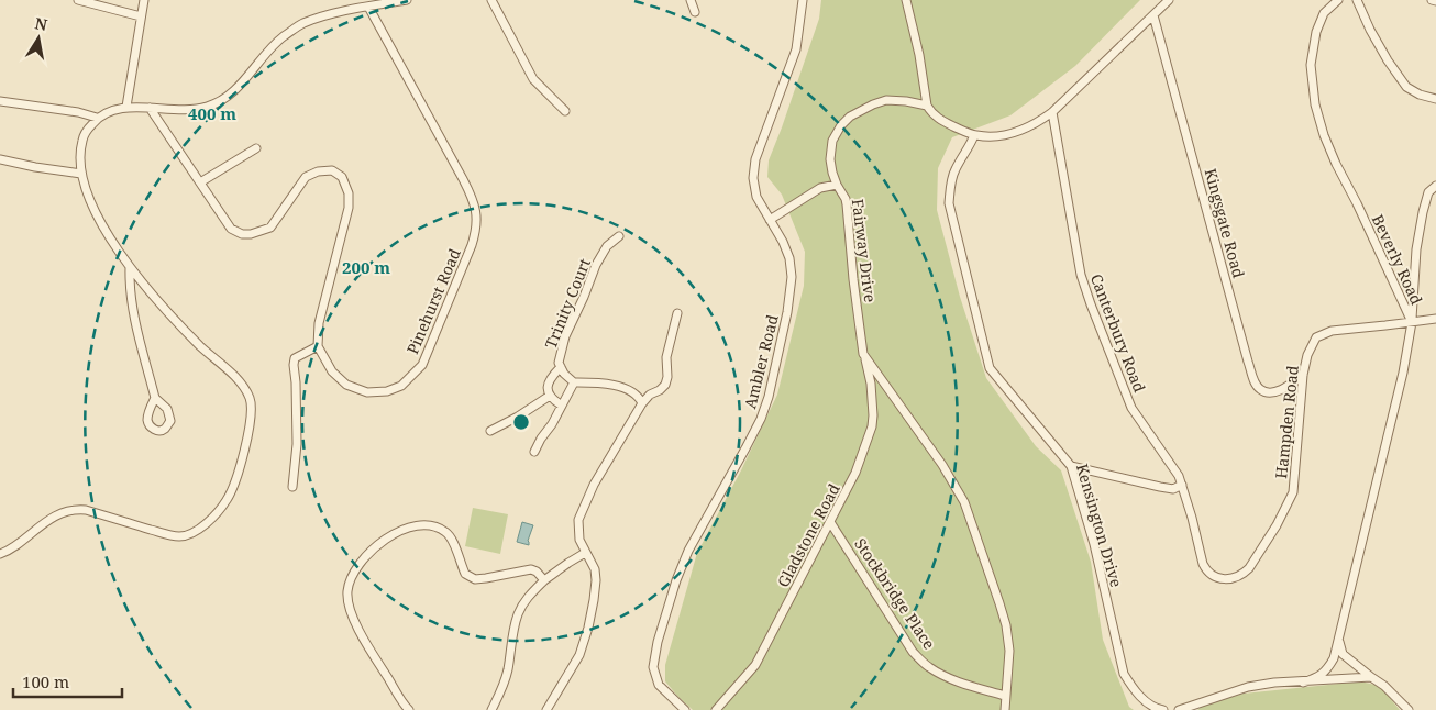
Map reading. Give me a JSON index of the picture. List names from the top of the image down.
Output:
{
  "streets": {
    "street": [
      "Kingsgate Road",
      "Fairway Drive",
      "Beverly Road",
      "Pinehurst Road",
      "Trinity Court",
      "Canterbury Road",
      "Ambler Road",
      "Hampden Road",
      "Kensington Drive",
      "Gladstone Road",
      "Stockbridge Place"
    ]
  },
  "crossings": [
    ["Kingsgate Road", "Hampden Road"],
    ["Fairway Drive", "Gladstone Road"],
    ["Fairway Drive", "Stockbridge Place"],
    ["Beverly Road", "Hampden Road"],
    ["Canterbury Road", "Hampden Road"],
    ["Gladstone Road", "Stockbridge Place"]
  ],
  "scale_bar": "100 m",
  "north": "top",
  "rings": ["400 m", "200 m"]
}
